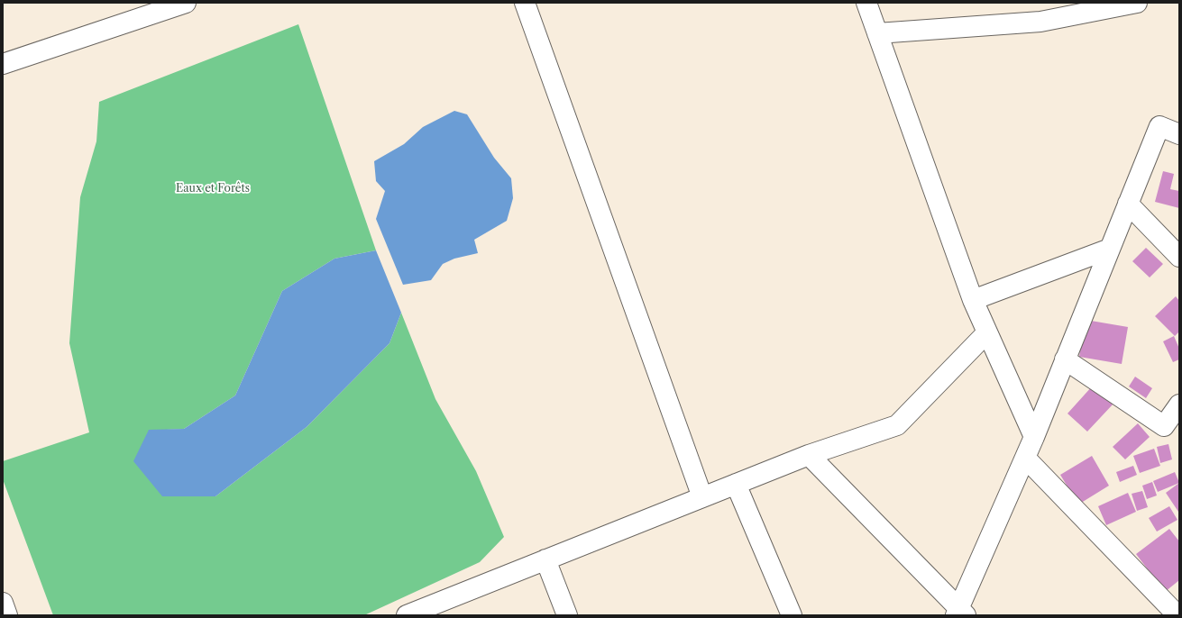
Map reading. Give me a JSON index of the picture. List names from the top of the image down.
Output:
{
  "parks": ["Eaux et Forêts"]
}
